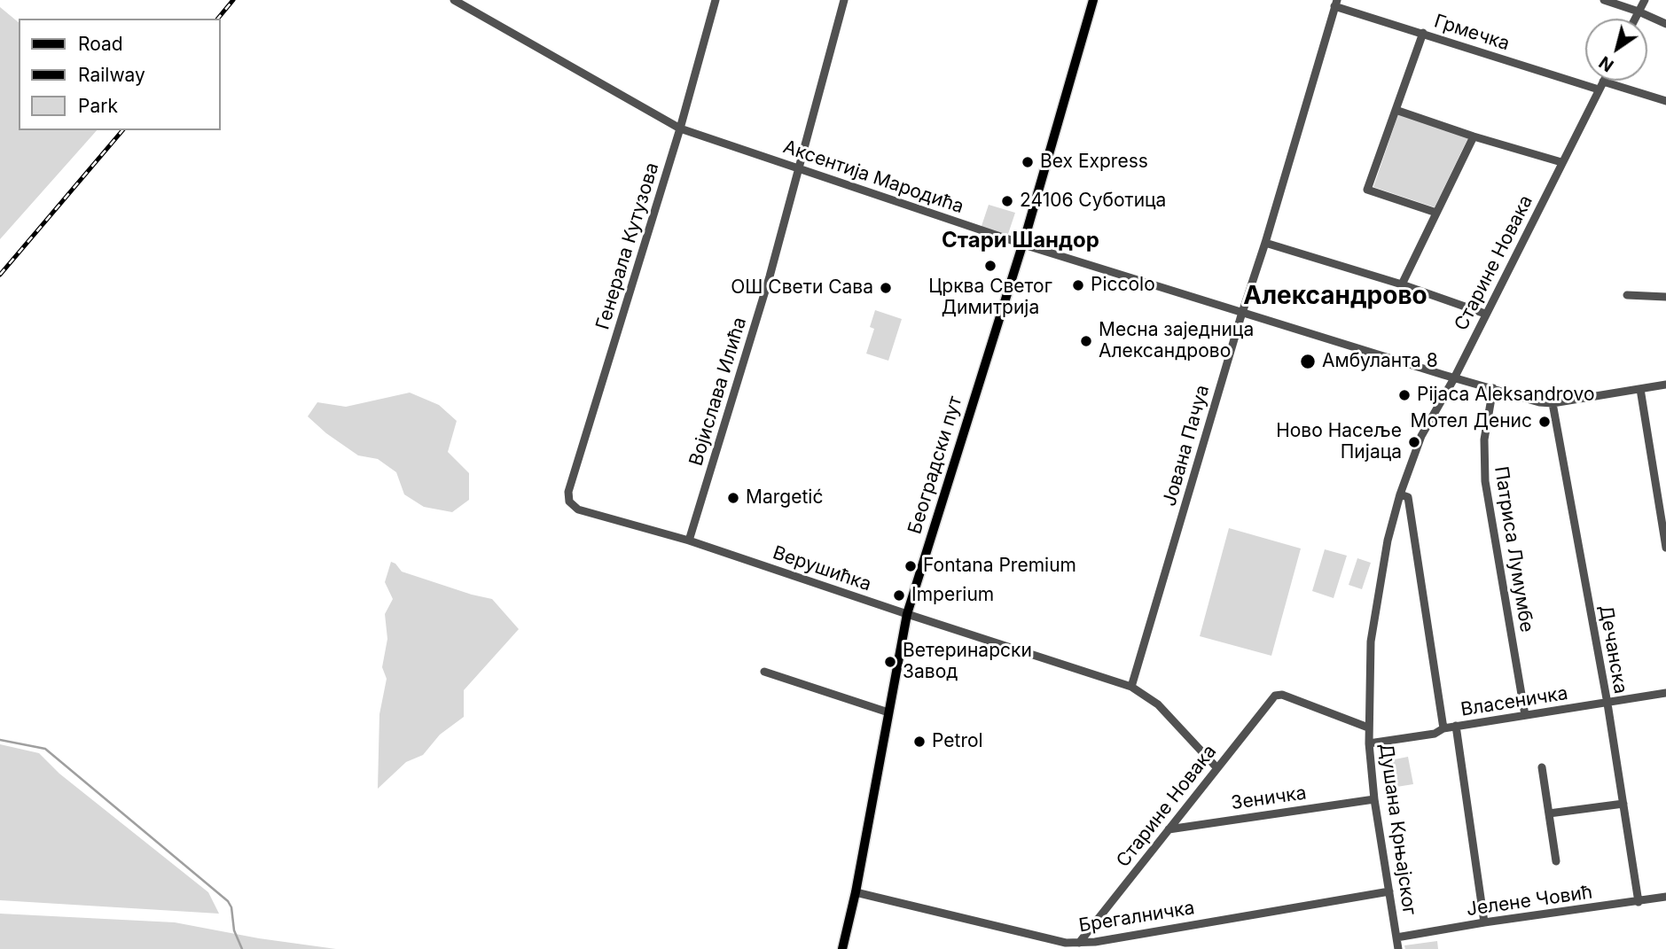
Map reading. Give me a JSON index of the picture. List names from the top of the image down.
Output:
{
  "streets": {
    "main road": ["Београдски пут"],
    "street": [
      "Грмечка",
      "Аксентија Мародића",
      "Генерала Кутузова",
      "Старине Новака",
      "Војислава Илића",
      "Јована Пачуа",
      "Патриса Лумумбе",
      "Верушићка",
      "Дечанска",
      "Власеничка",
      "Зеничка",
      "Душана Крњајског",
      "Јелене Човић",
      "Брегалничка"
    ]
  },
  "crossings": [
    ["Грмечка", "Старине Новака"],
    ["Грмечка", "Јована Пачуа"],
    ["Аксентија Мародића", "Генерала Кутузова"],
    ["Аксентија Мародића", "Старине Новака"],
    ["Аксентија Мародића", "Војислава Илића"],
    ["Аксентија Мародића", "Јована Пачуа"],
    ["Аксентија Мародића", "Београдски пут"],
    ["Аксентија Мародића", "Патриса Лумумбе"],
    ["Аксентија Мародића", "Дечанска"],
    ["Генерала Кутузова", "Верушићка"],
    ["Старине Новака", "Верушићка"],
    ["Старине Новака", "Зеничка"],
    ["Старине Новака", "Душана Крњајског"],
    ["Старине Новака", "Брегалничка"],
    ["Војислава Илића", "Верушићка"],
    ["Јована Пачуа", "Верушићка"],
    ["Београдски пут", "Верушићка"],
    ["Београдски пут", "Брегалничка"],
    ["Патриса Лумумбе", "Власеничка"],
    ["Дечанска", "Власеничка"],
    ["Дечанска", "Јелене Човић"],
    ["Власеничка", "Душана Крњајског"],
    ["Зеничка", "Душана Крњајског"],
    ["Душана Крњајског", "Јелене Човић"],
    ["Душана Крњајског", "Брегалничка"]
  ],
  "districts": ["Стари Шандор", "Александрово"],
  "places": [
    "Bex Express",
    "24106 Суботица",
    "Црква Светог Димитрија",
    "Piccolo",
    "ОШ Свети Сава",
    "Месна заједница Александрово",
    "Амбуланта 8",
    "Pijaca Aleksandrovo",
    "Мотел Денис",
    "Ново Насеље Пијаца",
    "Margetić",
    "Fontana Premium",
    "Imperium",
    "Ветеринарски Завод",
    "Petrol"
  ],
  "legend": ["Road", "Railway", "Park"],
  "north": "bottom left"
}
